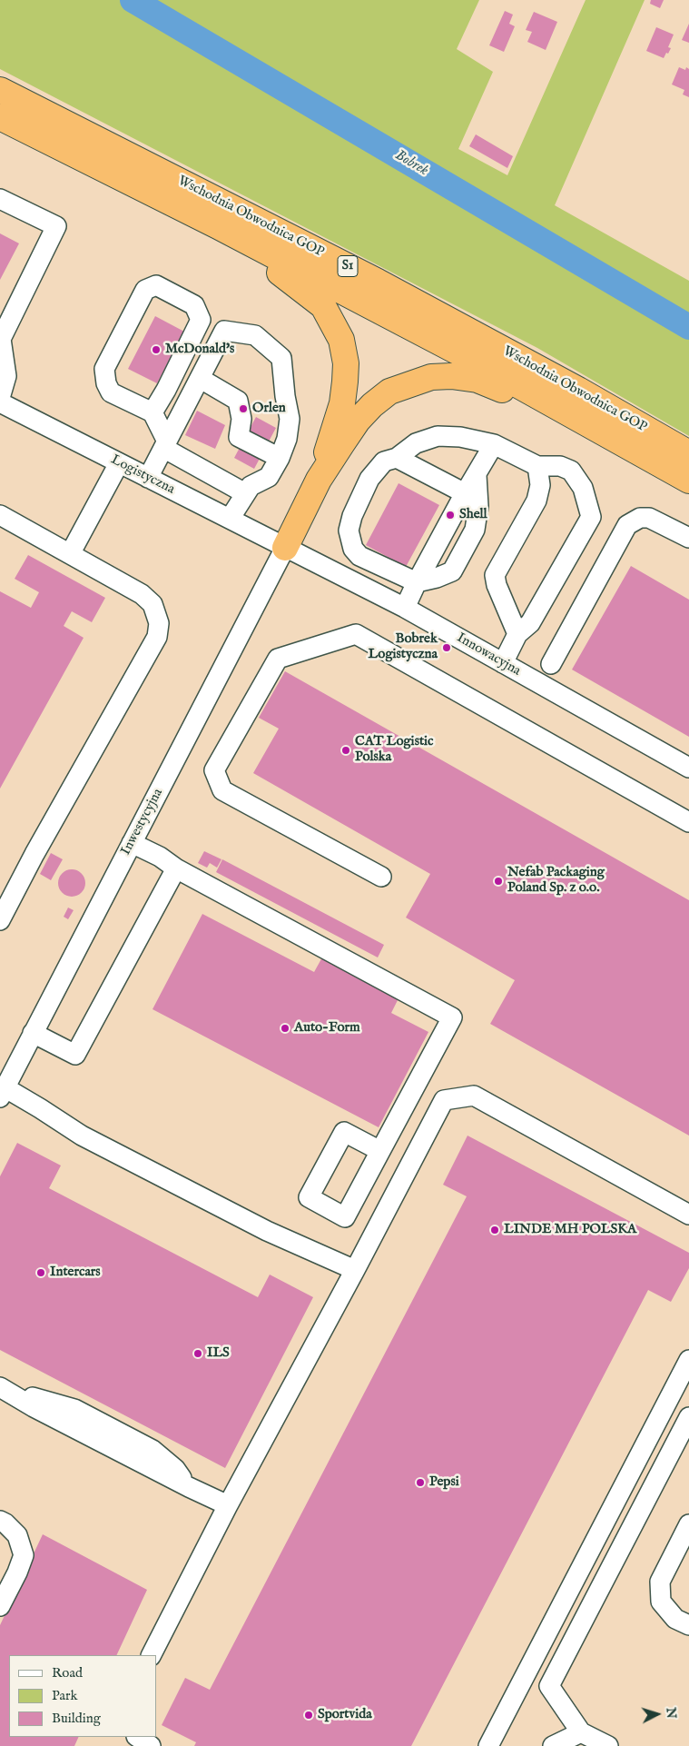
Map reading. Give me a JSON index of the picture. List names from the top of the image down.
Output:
{
  "streets": {
    "highway": ["Wschodnia Obwodnica GOP", "S1"],
    "street": ["Logistyczna", "Innowacyjna", "Inwestycyjna"]
  },
  "crossings": [
    ["Logistyczna", "Innowacyjna"],
    ["Logistyczna", "Inwestycyjna"],
    ["Innowacyjna", "Inwestycyjna"]
  ],
  "water": ["Bobrek"],
  "places": [
    "McDonald's",
    "Orlen",
    "Shell",
    "Bobrek Logistyczna",
    "CAT Logistic Polska",
    "Nefab Packaging Poland Sp. z o.o.",
    "Auto-Form",
    "LINDE MH POLSKA",
    "Intercars",
    "ILS",
    "Pepsi",
    "Sportvida"
  ],
  "legend": ["Road", "Park", "Building"],
  "north": "right"
}
